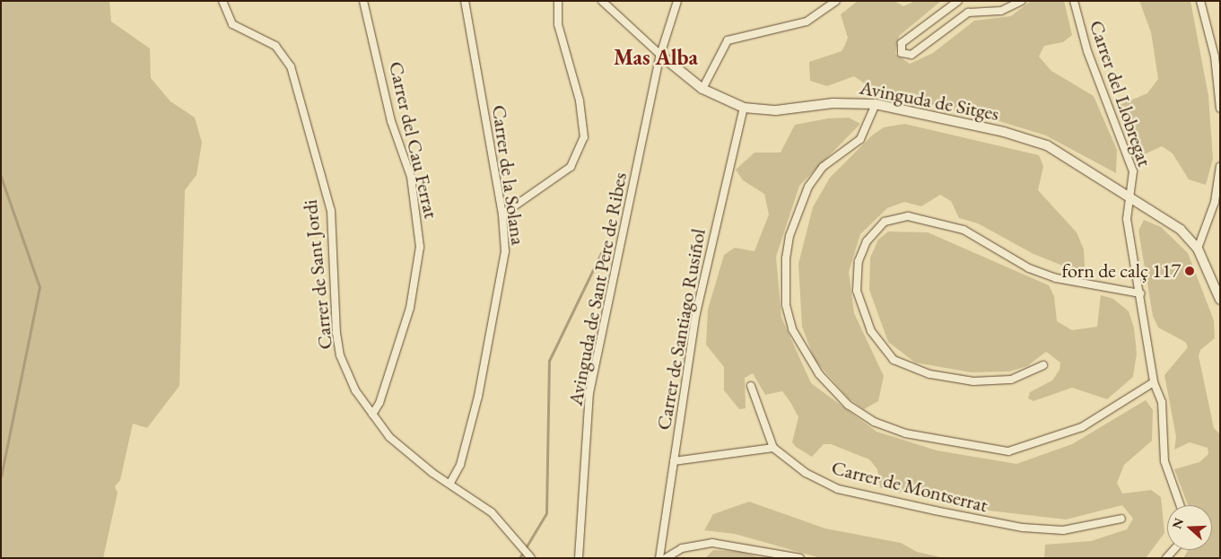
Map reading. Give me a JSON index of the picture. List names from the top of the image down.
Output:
{
  "streets": {
    "street": [
      "Carrer del Llobregat",
      "Avinguda de Sitges",
      "Carrer del Cau Ferrat",
      "Carrer de la Solana",
      "Carrer de Sant Jordi",
      "Avinguda de Sant Pere de Ribes",
      "Carrer de Santiago Rusiñol",
      "Carrer de Montserrat"
    ]
  },
  "crossings": [
    ["Carrer del Llobregat", "Avinguda de Sitges"],
    ["Avinguda de Sitges", "Avinguda de Sant Pere de Ribes"],
    ["Avinguda de Sitges", "Carrer de Santiago Rusiñol"],
    ["Carrer del Cau Ferrat", "Carrer de Sant Jordi"],
    ["Carrer de la Solana", "Carrer de Sant Jordi"]
  ],
  "districts": ["Mas Alba"],
  "places": ["forn de calç 117"],
  "north": "left"
}
